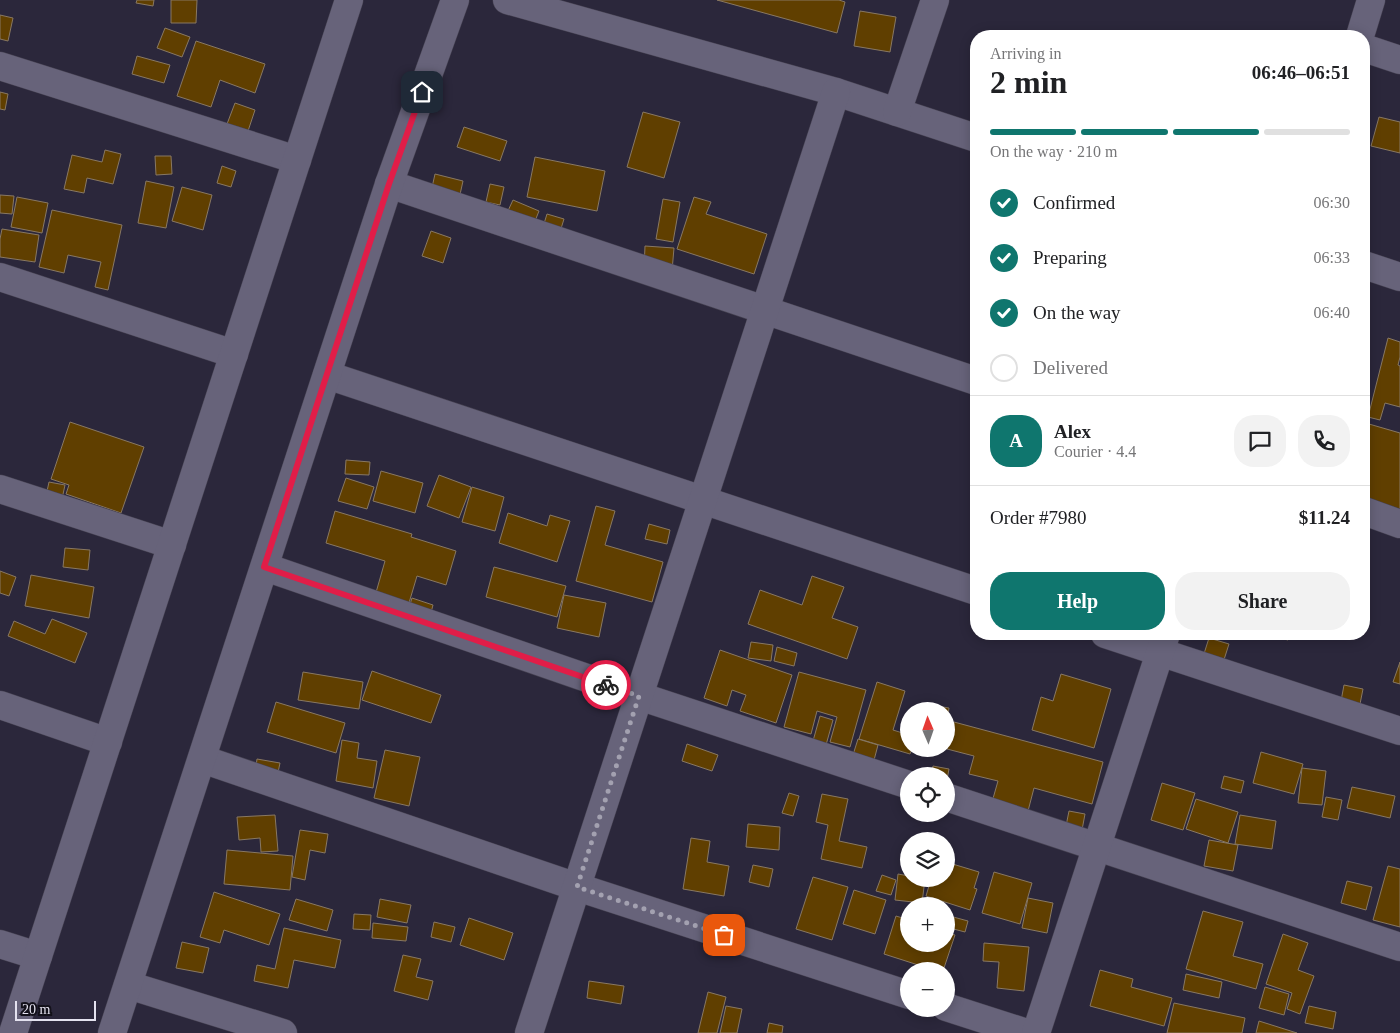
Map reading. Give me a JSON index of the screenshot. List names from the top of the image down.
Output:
{
  "scale_bar": "20 m",
  "north": "top",
  "page": {
    "heading": ["2 min", "Arriving in", "06:46–06:51"],
    "panel": [
      "Alex",
      "Courier · 4.4",
      "Order #7980",
      "$11.24"
    ],
    "bar": "On the way · 210 m",
    "list": [
      ["Confirmed", "06:30"],
      ["Preparing", "06:33"],
      ["On the way", "06:40"],
      "Delivered"
    ],
    "round": "A",
    "buttons": ["Help", "Share"],
    "map_buttons": ["+", "−"],
    "scale": "20 m"
  }
}
